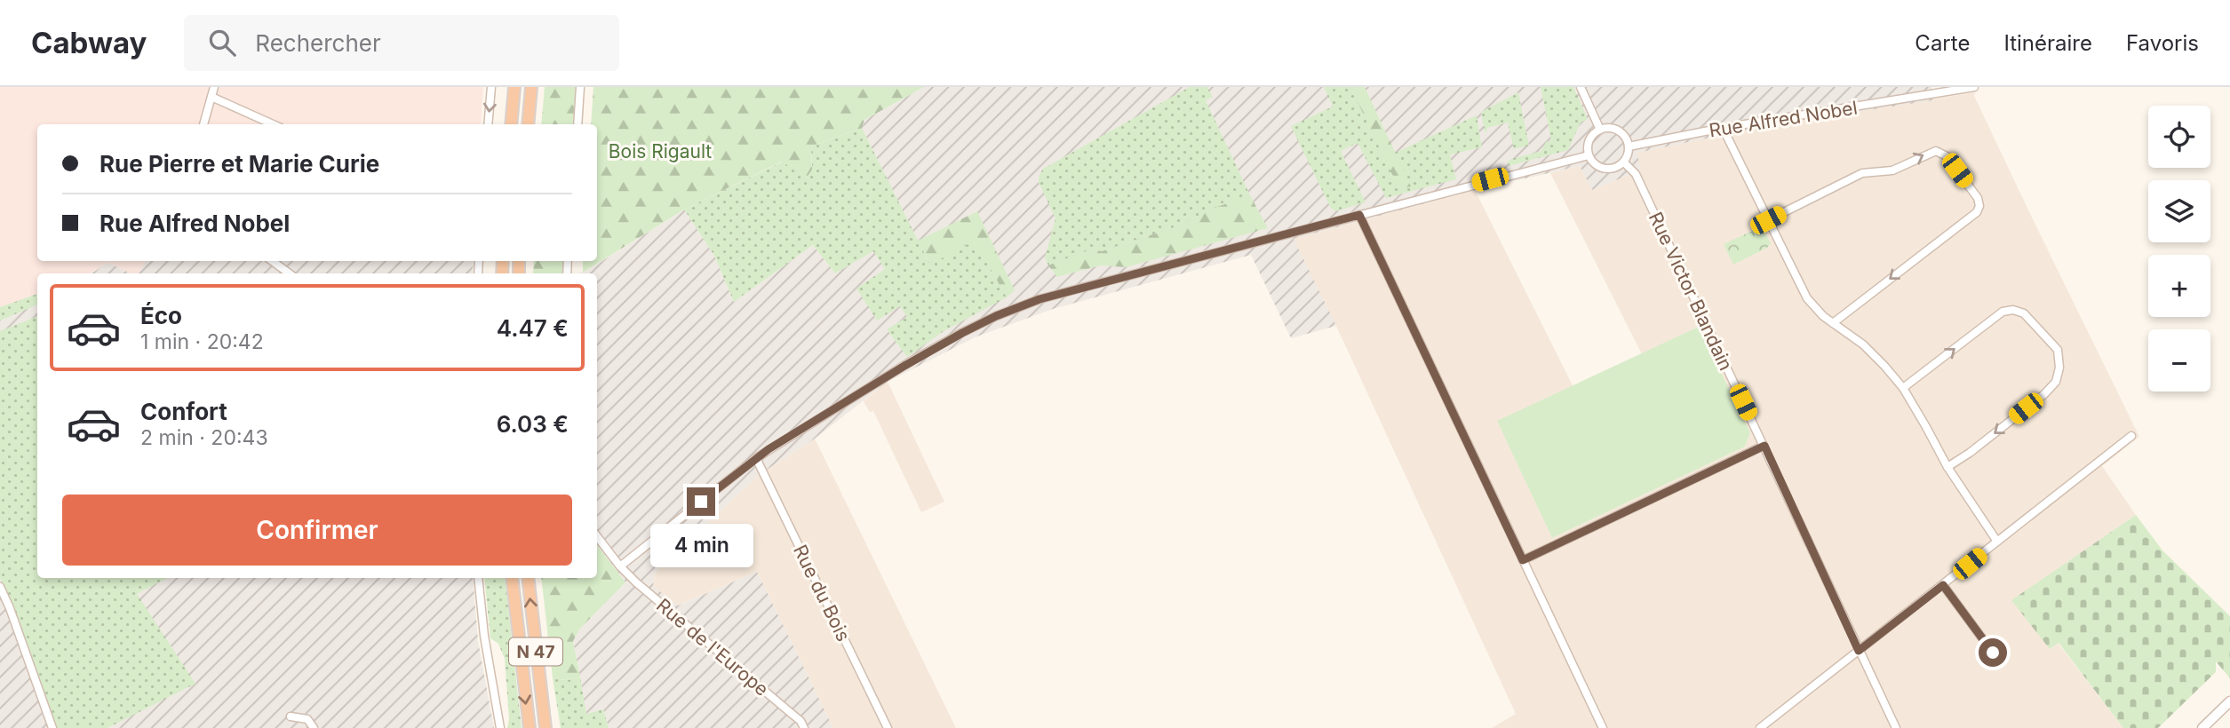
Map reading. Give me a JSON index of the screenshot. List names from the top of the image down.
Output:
{
  "streets": {
    "highway": ["N 47"],
    "street": [
      "Rue Alfred Nobel",
      "Rue Victor Blandain",
      "Rue du Bois",
      "Rue de l'Europe"
    ]
  },
  "crossings": [
    ["Rue Alfred Nobel", "Rue Victor Blandain"]
  ],
  "parks": ["Bois Rigault"],
  "page": {
    "header": "Cabway",
    "search": "Rechercher",
    "nav": ["Carte", "Itinéraire", "Favoris"],
    "map_buttons": ["+", "−"],
    "banner": ["Rue Pierre et Marie Curie", "Rue Alfred Nobel"],
    "list": [
      {
        "name": "Éco",
        "note": "1 min · 20:42",
        "value": "4.47 €"
      },
      {
        "name": "Confort",
        "note": "2 min · 20:43",
        "value": "6.03 €"
      }
    ],
    "buttons": "Confirmer",
    "bubble": "4 min"
  }
}
